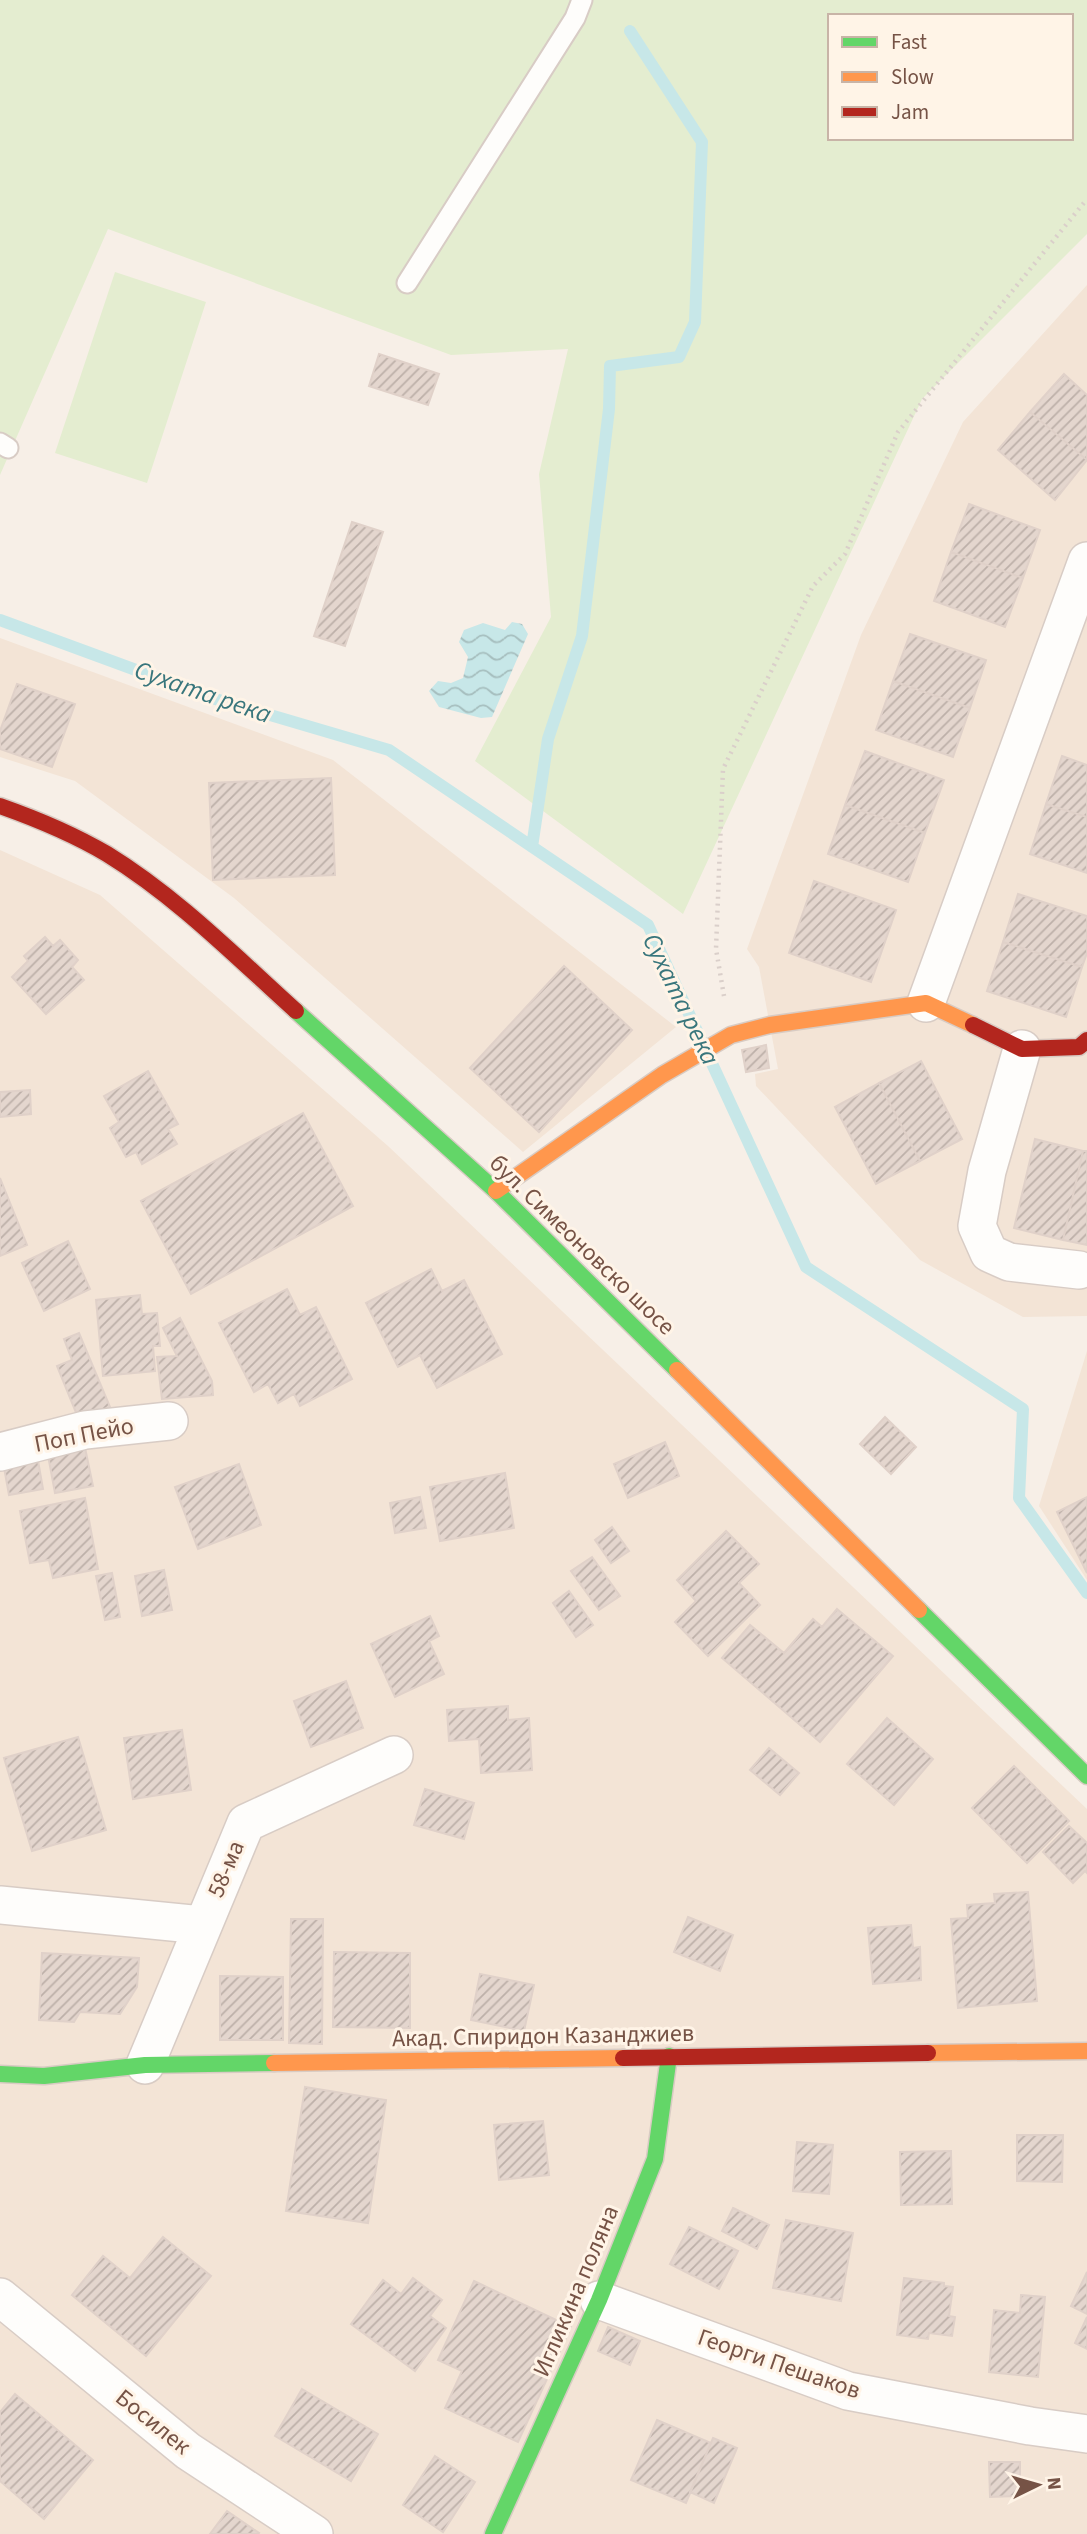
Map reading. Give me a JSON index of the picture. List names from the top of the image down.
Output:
{
  "streets": {
    "street": [
      "бул. Симеоновско шосе",
      "Поп Пейо",
      "58-ма",
      "Акад. Спиридон Казанджиев",
      "Игликина поляна",
      "Георги Пешаков",
      "Босилек"
    ]
  },
  "crossings": [
    ["58-ма", "Акад. Спиридон Казанджиев"],
    ["Акад. Спиридон Казанджиев", "Игликина поляна"],
    ["Игликина поляна", "Георги Пешаков"]
  ],
  "water": ["Сухата река"],
  "legend": ["Fast", "Slow", "Jam"],
  "north": "right"
}
